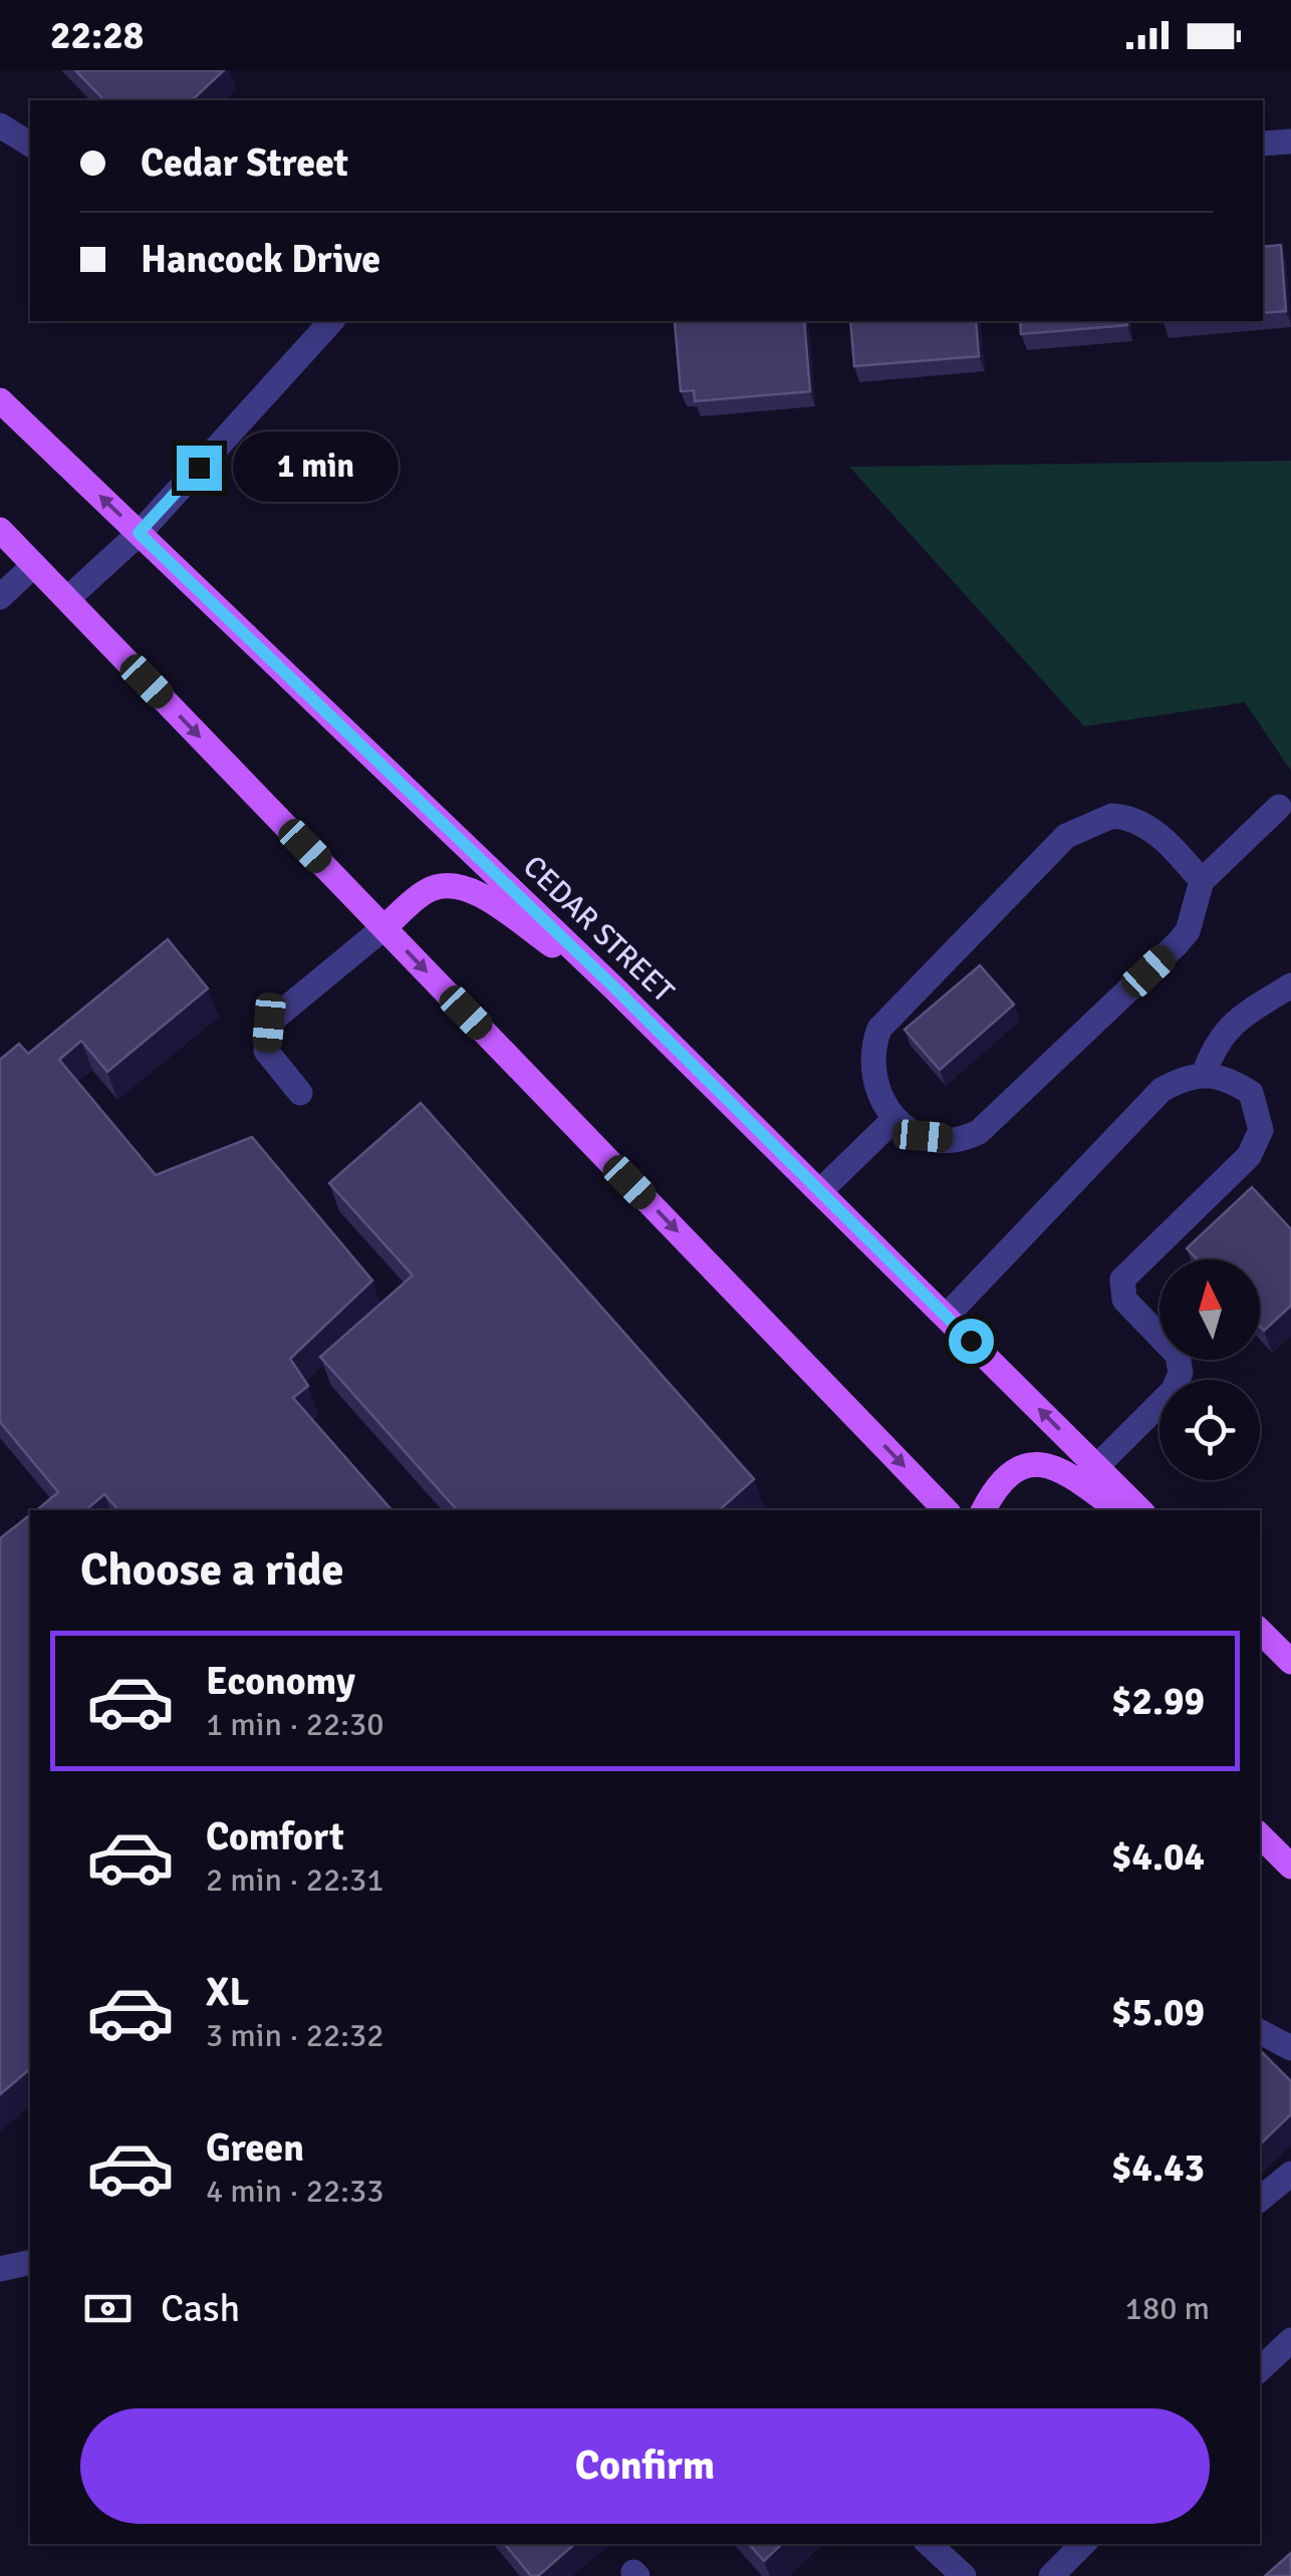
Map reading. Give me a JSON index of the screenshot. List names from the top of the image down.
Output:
{
  "streets": {
    "main road": ["CEDAR STREET"]
  },
  "north": "top",
  "page": {
    "status": "22:28",
    "banner": ["Cedar Street", "Hancock Drive"],
    "bubble": "1 min",
    "heading": "Choose a ride",
    "list": [
      {
        "name": "Economy",
        "note": "1 min · 22:30",
        "value": "$2.99"
      },
      {
        "name": "Comfort",
        "note": "2 min · 22:31",
        "value": "$4.04"
      },
      {
        "name": "XL",
        "note": "3 min · 22:32",
        "value": "$5.09"
      },
      {
        "name": "Green",
        "note": "4 min · 22:33",
        "value": "$4.43"
      }
    ],
    "pay": ["Cash", "180 m"],
    "buttons": "Confirm"
  }
}
